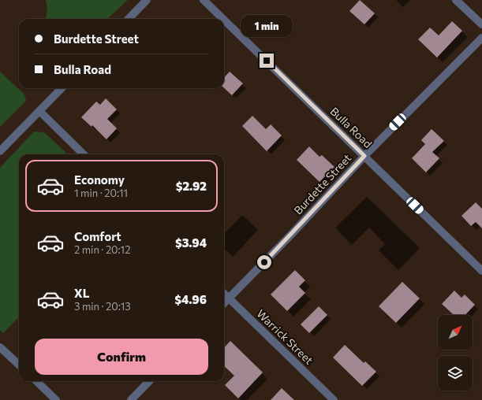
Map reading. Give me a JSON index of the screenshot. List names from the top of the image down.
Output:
{
  "streets": {
    "street": ["Bulla Road", "Burdette Street", "Warrick Street"]
  },
  "crossings": [
    ["Bulla Road", "Burdette Street"],
    ["Burdette Street", "Warrick Street"]
  ],
  "north": "top right",
  "page": {
    "bubble": "1 min",
    "banner": ["Burdette Street", "Bulla Road"],
    "list": [
      {
        "name": "Economy",
        "note": "1 min · 20:11",
        "value": "$2.92"
      },
      {
        "name": "Comfort",
        "note": "2 min · 20:12",
        "value": "$3.94"
      },
      {
        "name": "XL",
        "note": "3 min · 20:13",
        "value": "$4.96"
      }
    ],
    "buttons": "Confirm"
  }
}
